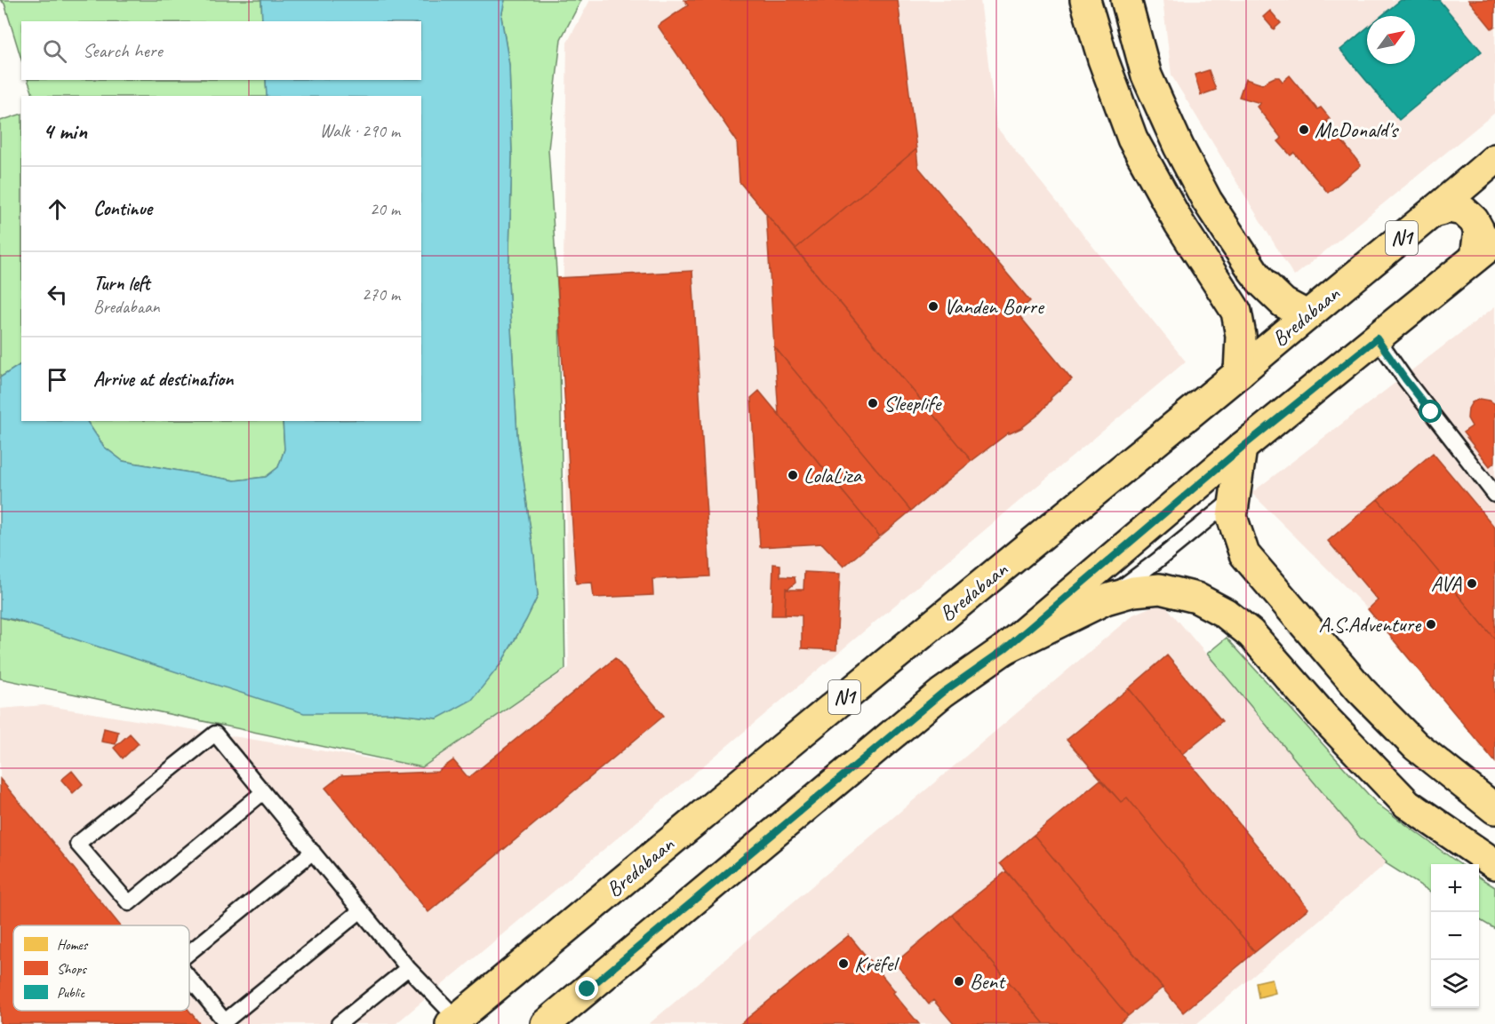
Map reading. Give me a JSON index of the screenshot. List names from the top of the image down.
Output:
{
  "streets": {
    "main road": ["N1", "Bredabaan"]
  },
  "places": [
    "McDonald's",
    "Vanden Borre",
    "Sleeplife",
    "LolaLiza",
    "AVA",
    "A.S.Adventure",
    "Krëfel",
    "Bent"
  ],
  "legend": ["Homes", "Shops", "Public"],
  "north": "top right",
  "page": {
    "search": "Search here",
    "heading": ["4 min", "Walk · 290 m"],
    "list": [
      ["Continue", "20 m"],
      ["Turn left", "Bredabaan", "270 m"],
      "Arrive at destination"
    ],
    "map_buttons": ["+", "−"]
  }
}
